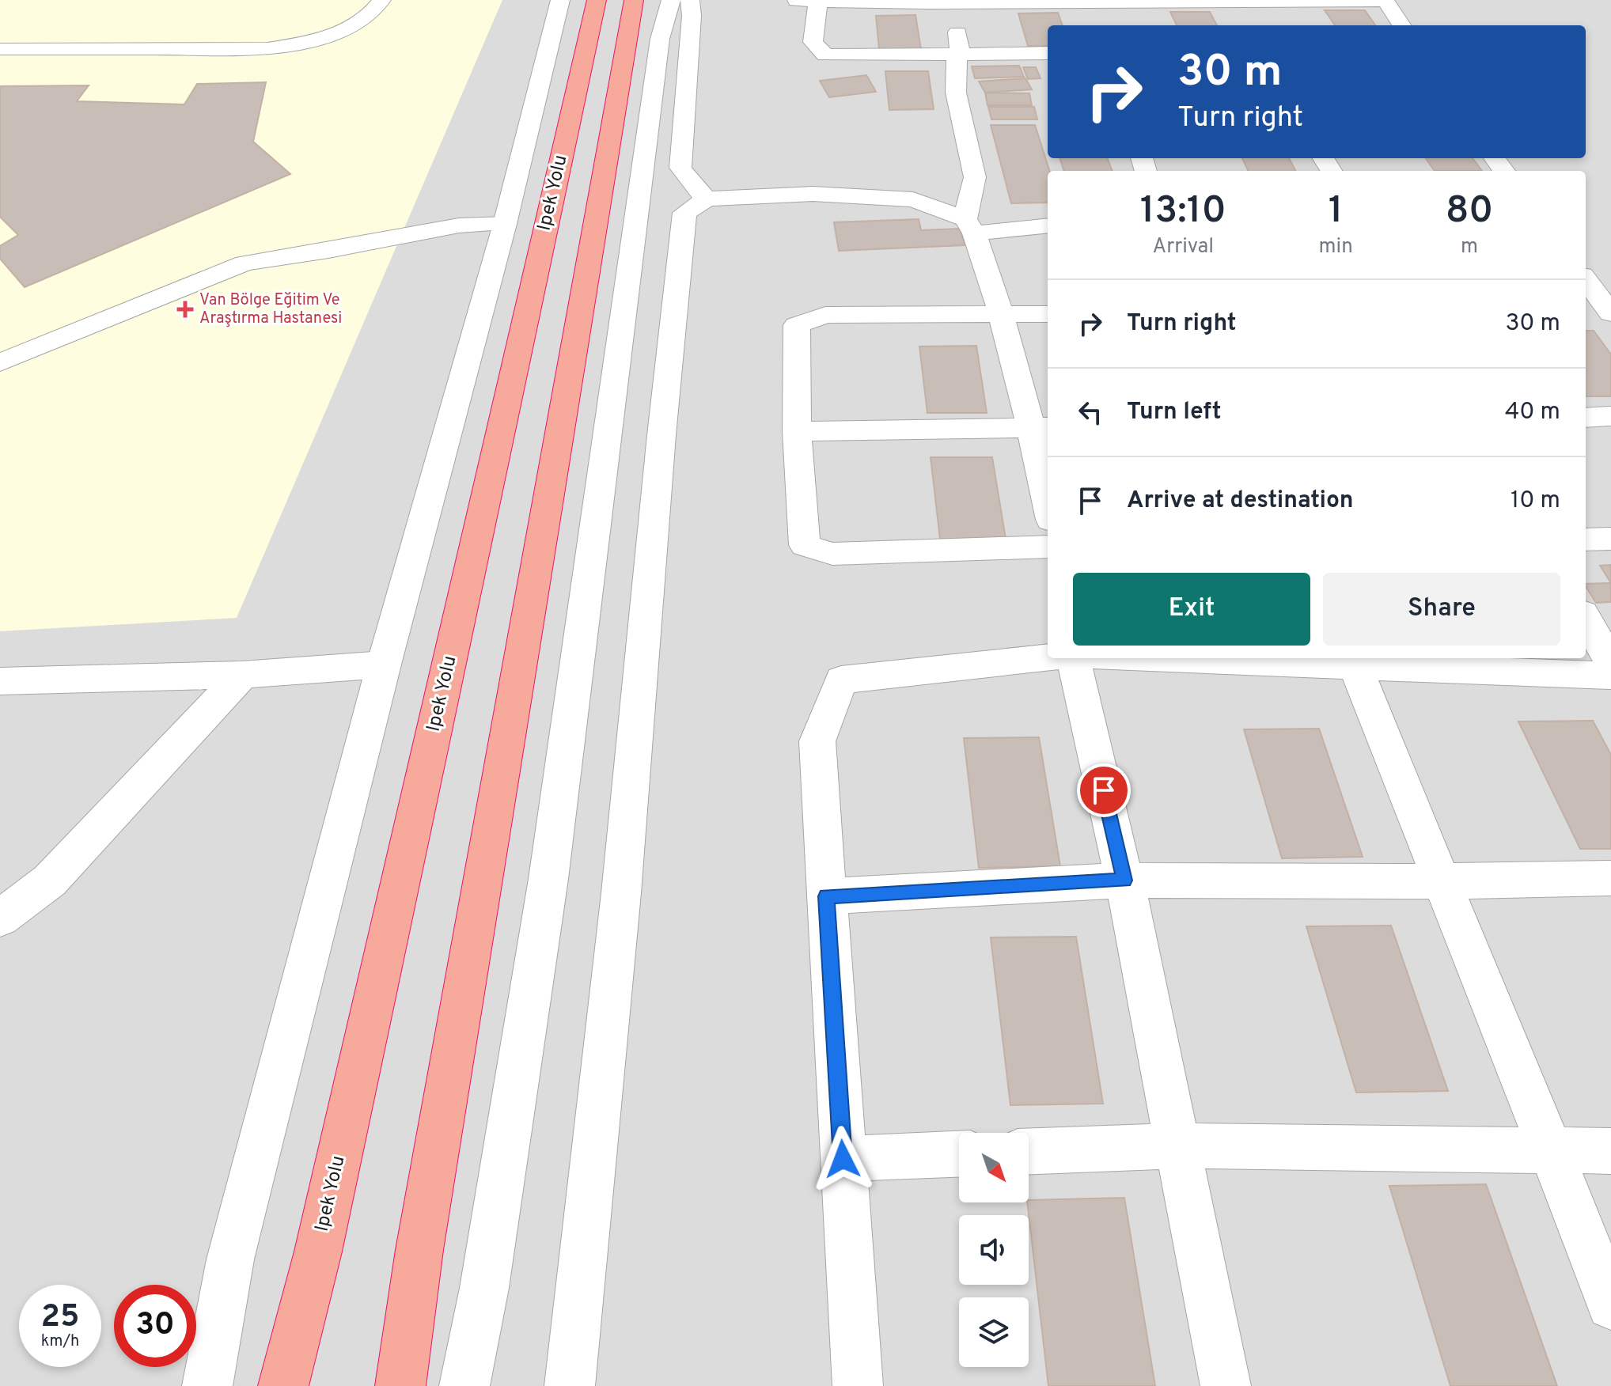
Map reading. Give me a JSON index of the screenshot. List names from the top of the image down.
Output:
{
  "streets": {
    "highway": ["Ipek Yolu"]
  },
  "places": {
    "health": ["Van Bölge Eğitim Ve Araştırma Hastanesi"]
  },
  "north": "bottom right",
  "page": {
    "turn": ["30 m", "Turn right"],
    "eta": [
      "13:10",
      "Arrival",
      "1",
      "min",
      "80",
      "m"
    ],
    "list": [
      {
        "name": "Turn right",
        "value": "30 m"
      },
      {
        "name": "Turn left",
        "value": "40 m"
      },
      {
        "name": "Arrive at destination",
        "value": "10 m"
      }
    ],
    "buttons": ["Exit", "Share"],
    "speed": "25 km/h",
    "limit": "30"
  }
}
